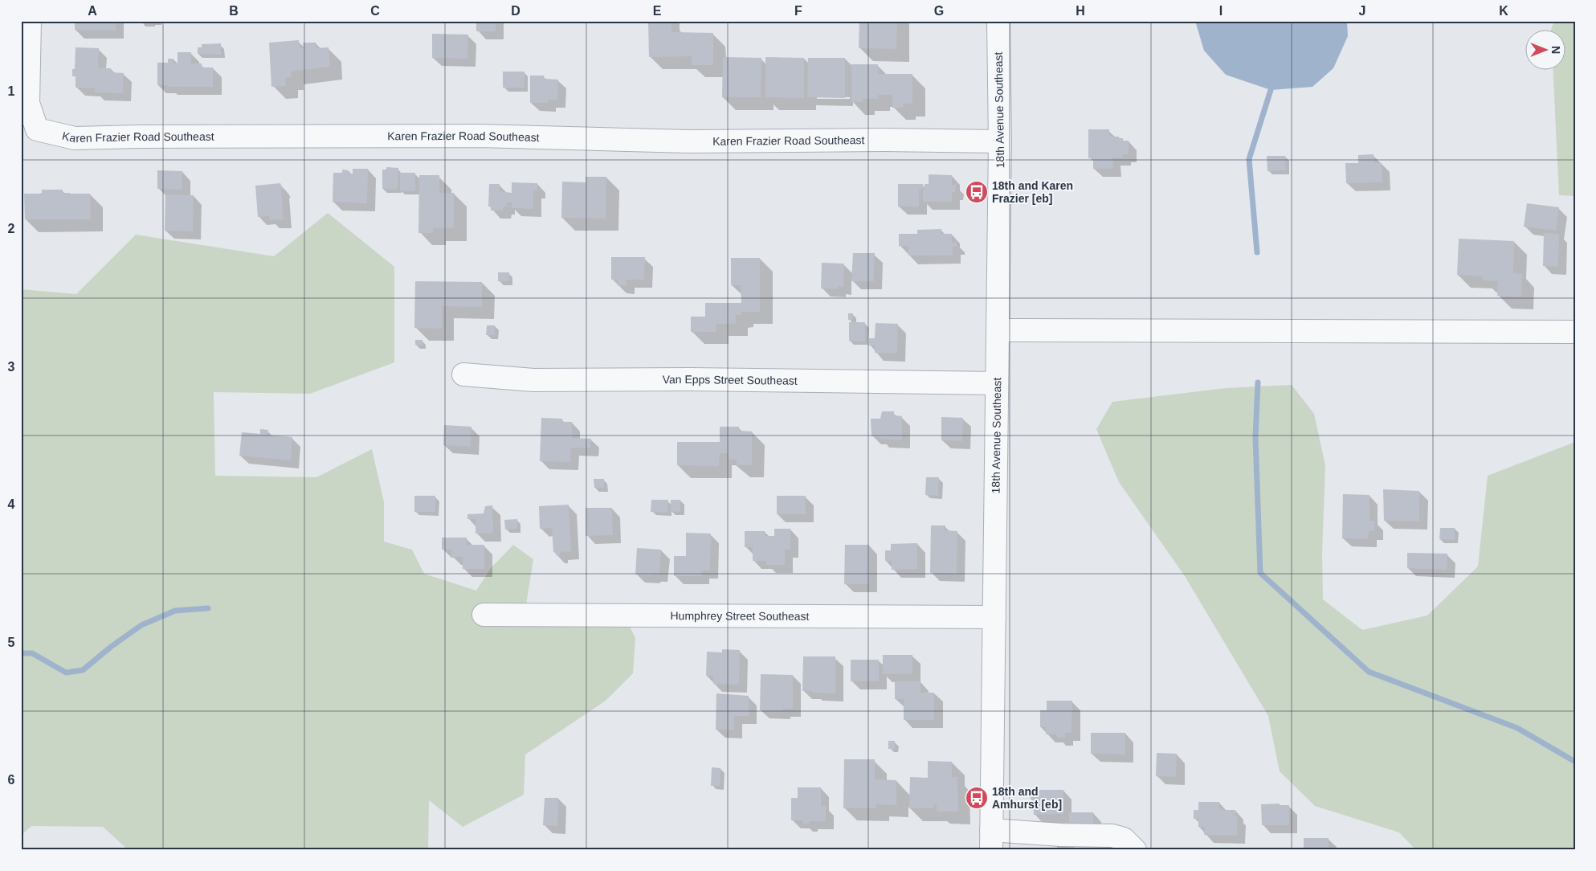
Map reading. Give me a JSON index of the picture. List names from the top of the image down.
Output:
{
  "streets": {
    "street": [
      "18th Avenue Southeast",
      "Karen Frazier Road Southeast",
      "Van Epps Street Southeast",
      "Humphrey Street Southeast"
    ]
  },
  "crossings": [
    ["18th Avenue Southeast", "Karen Frazier Road Southeast"],
    ["18th Avenue Southeast", "Van Epps Street Southeast"],
    ["18th Avenue Southeast", "Humphrey Street Southeast"]
  ],
  "places": {
    "bus stop": ["18th and Karen Frazier [eb]", "18th and Amhurst [eb]"]
  },
  "north": "right",
  "grid": {
    "columns": [
      "A",
      "B",
      "C",
      "D",
      "E",
      "F",
      "G",
      "H",
      "I",
      "J",
      "K"
    ],
    "rows": [
      "1",
      "2",
      "3",
      "4",
      "5",
      "6"
    ]
  }
}
